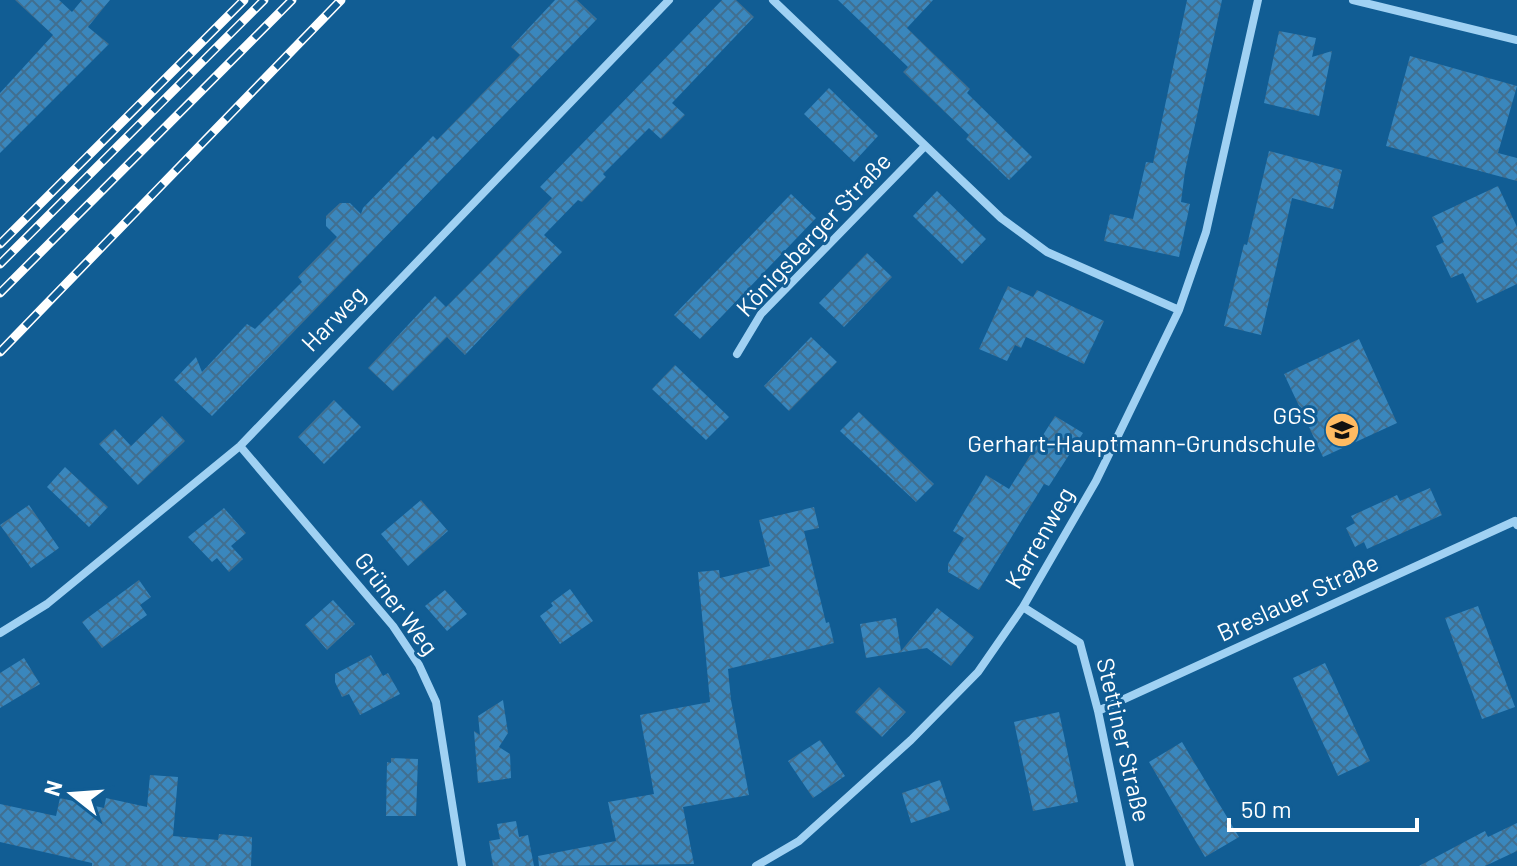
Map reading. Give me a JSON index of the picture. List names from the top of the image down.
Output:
{
  "streets": {
    "street": [
      "Königsberger Straße",
      "Harweg",
      "Karrenweg",
      "Breslauer Straße",
      "Grüner Weg",
      "Stettiner Straße"
    ]
  },
  "crossings": [
    ["Königsberger Straße", "Karrenweg"],
    ["Harweg", "Grüner Weg"],
    ["Karrenweg", "Stettiner Straße"],
    ["Breslauer Straße", "Stettiner Straße"]
  ],
  "places": {
    "school or university": ["GGS Gerhart-Hauptmann-Grundschule"]
  },
  "scale_bar": "50 m",
  "north": "left"
}
